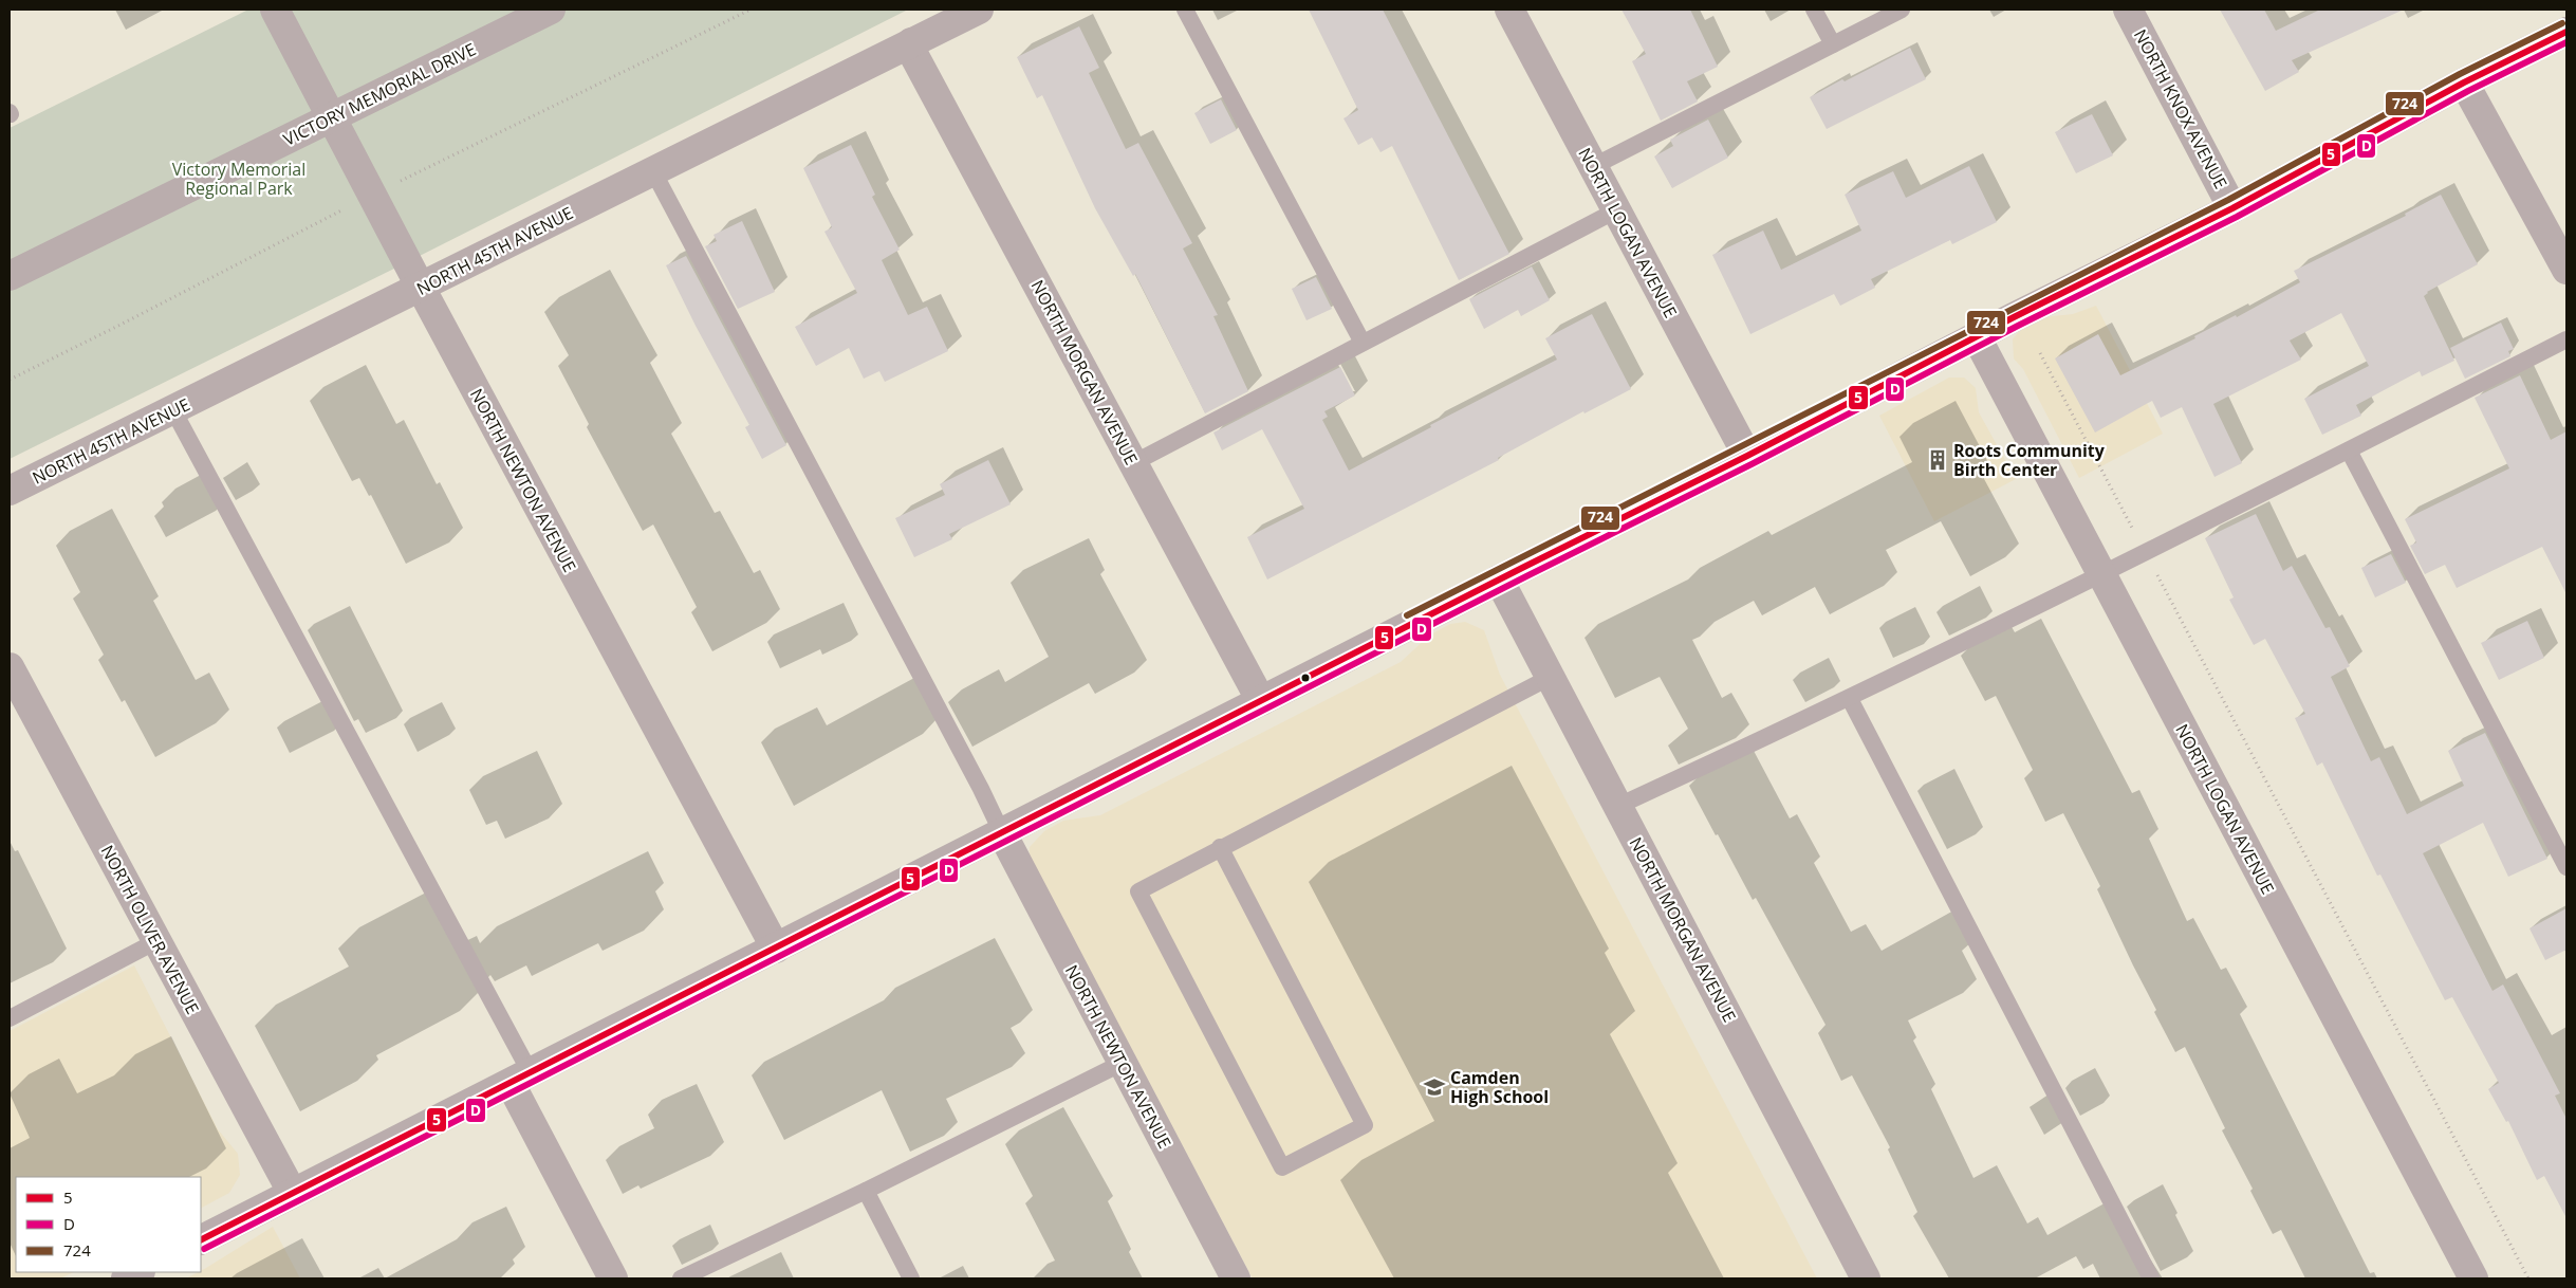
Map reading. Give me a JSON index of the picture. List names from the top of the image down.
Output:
{
  "streets": {
    "street": [
      "VICTORY MEMORIAL DRIVE",
      "NORTH KNOX AVENUE",
      "NORTH LOGAN AVENUE",
      "NORTH 45TH AVENUE",
      "NORTH MORGAN AVENUE",
      "NORTH NEWTON AVENUE",
      "NORTH OLIVER AVENUE"
    ]
  },
  "crossings": [
    ["VICTORY MEMORIAL DRIVE", "NORTH NEWTON AVENUE"],
    ["NORTH 45TH AVENUE", "NORTH MORGAN AVENUE"],
    ["NORTH 45TH AVENUE", "NORTH NEWTON AVENUE"]
  ],
  "parks": ["Victory Memorial Regional Park"],
  "places": {
    "building": ["Roots Community Birth Center"],
    "school or university": ["Camden High School"]
  },
  "lines": ["transit line 724", "transit line 5", "transit line D"],
  "legend": ["5", "D", "724"]
}
